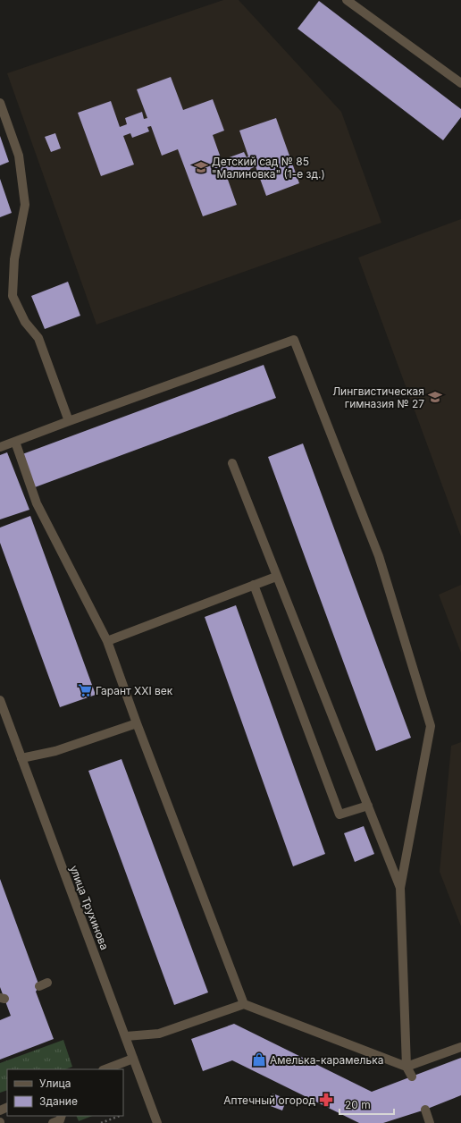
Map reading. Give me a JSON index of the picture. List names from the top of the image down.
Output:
{
  "streets": {
    "street": ["улица Трухинова"]
  },
  "places": {
    "school or university": ["Детский сад № 85 \"Малиновка\" (1-е зд.)", "Лингвистическая гимназия № 27"],
    "supermarket": ["Гарант XXI век"],
    "shop": ["Амелька-карамелька"],
    "pharmacy": ["Аптечный огород"]
  },
  "legend": ["Улица", "Здание"],
  "scale_bar": "20 m"
}
